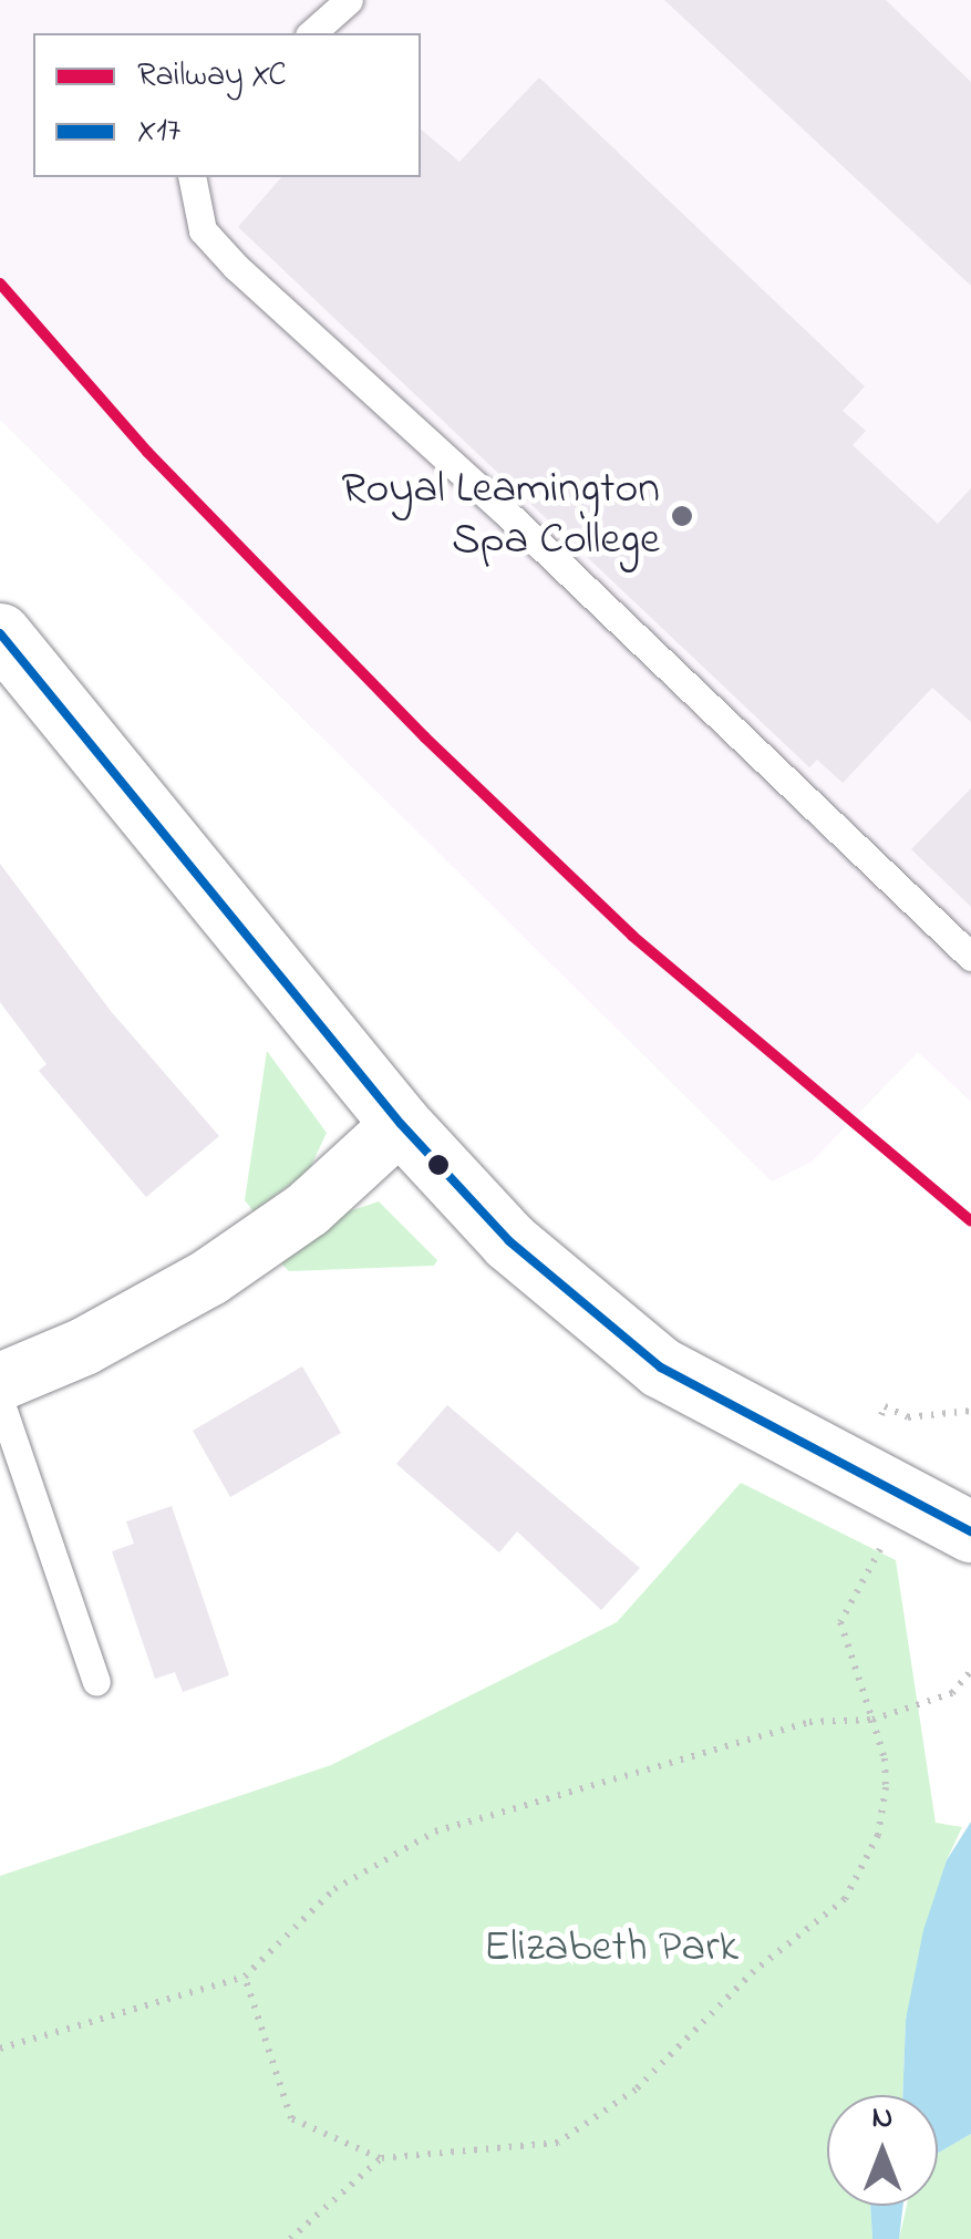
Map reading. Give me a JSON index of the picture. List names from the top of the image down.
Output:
{
  "parks": ["Elizabeth Park"],
  "places": ["Royal Leamington Spa College"],
  "lines": ["rail line XC", "transit line X17"],
  "legend": ["Railway XC", "X17"],
  "north": "top"
}
